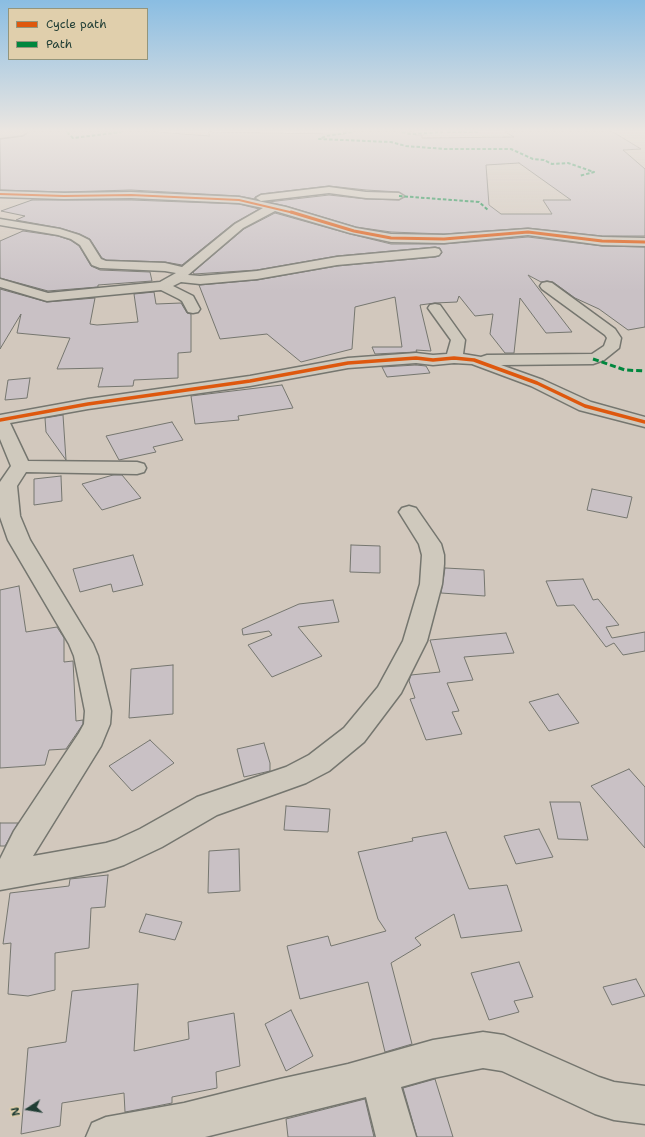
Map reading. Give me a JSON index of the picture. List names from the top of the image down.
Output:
{
  "legend": ["Cycle path", "Path"],
  "north": "left"
}
